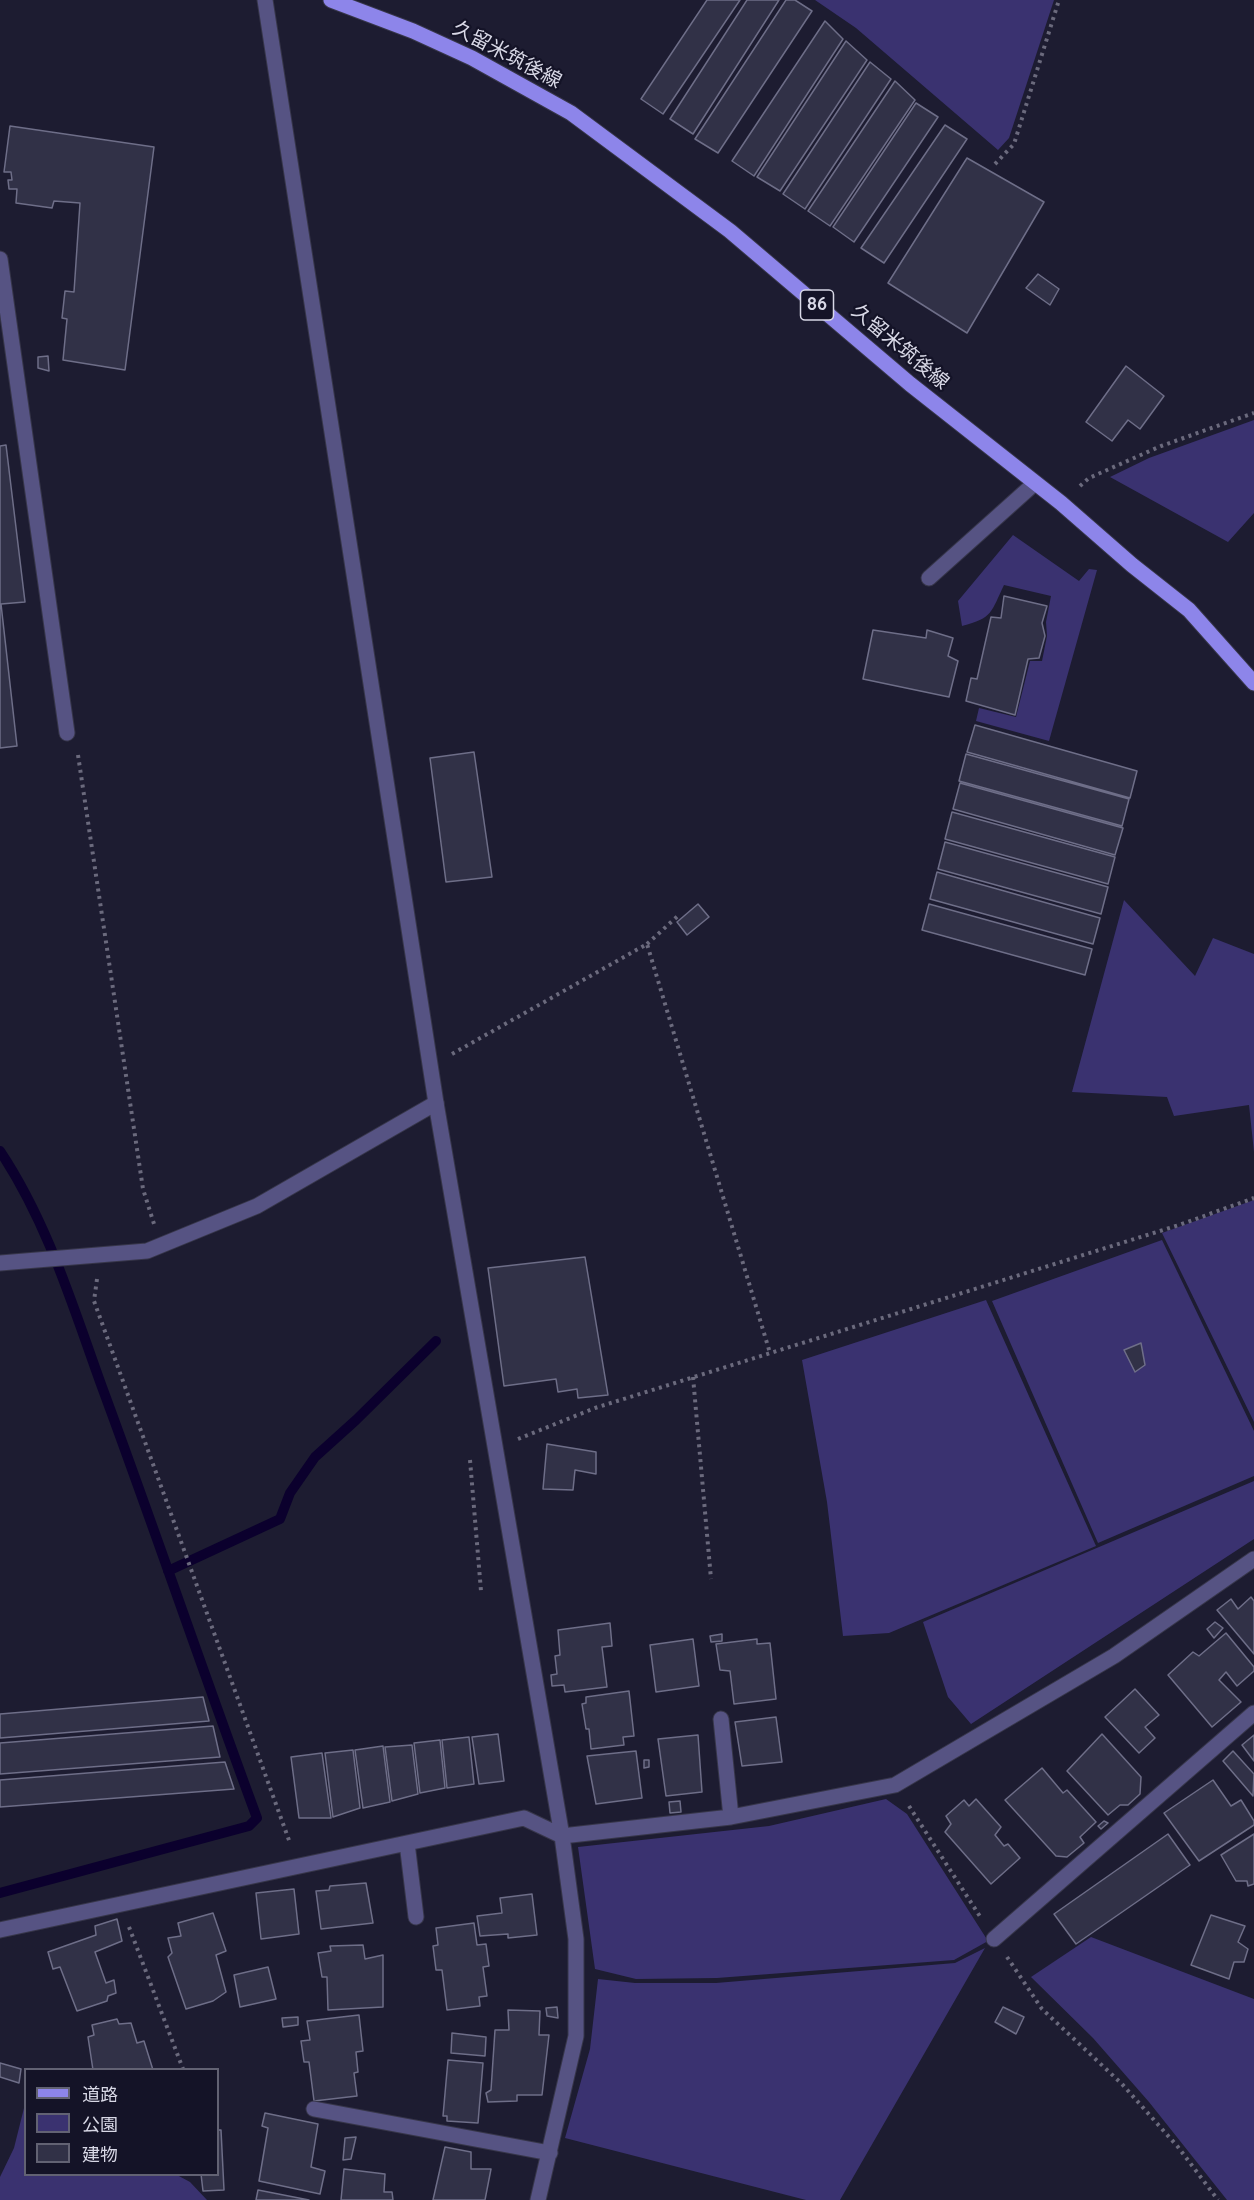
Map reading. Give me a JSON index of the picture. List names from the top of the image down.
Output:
{
  "streets": {
    "main road": ["久留米筑後線", "86"]
  },
  "legend": ["道路", "公園", "建物"]
}
